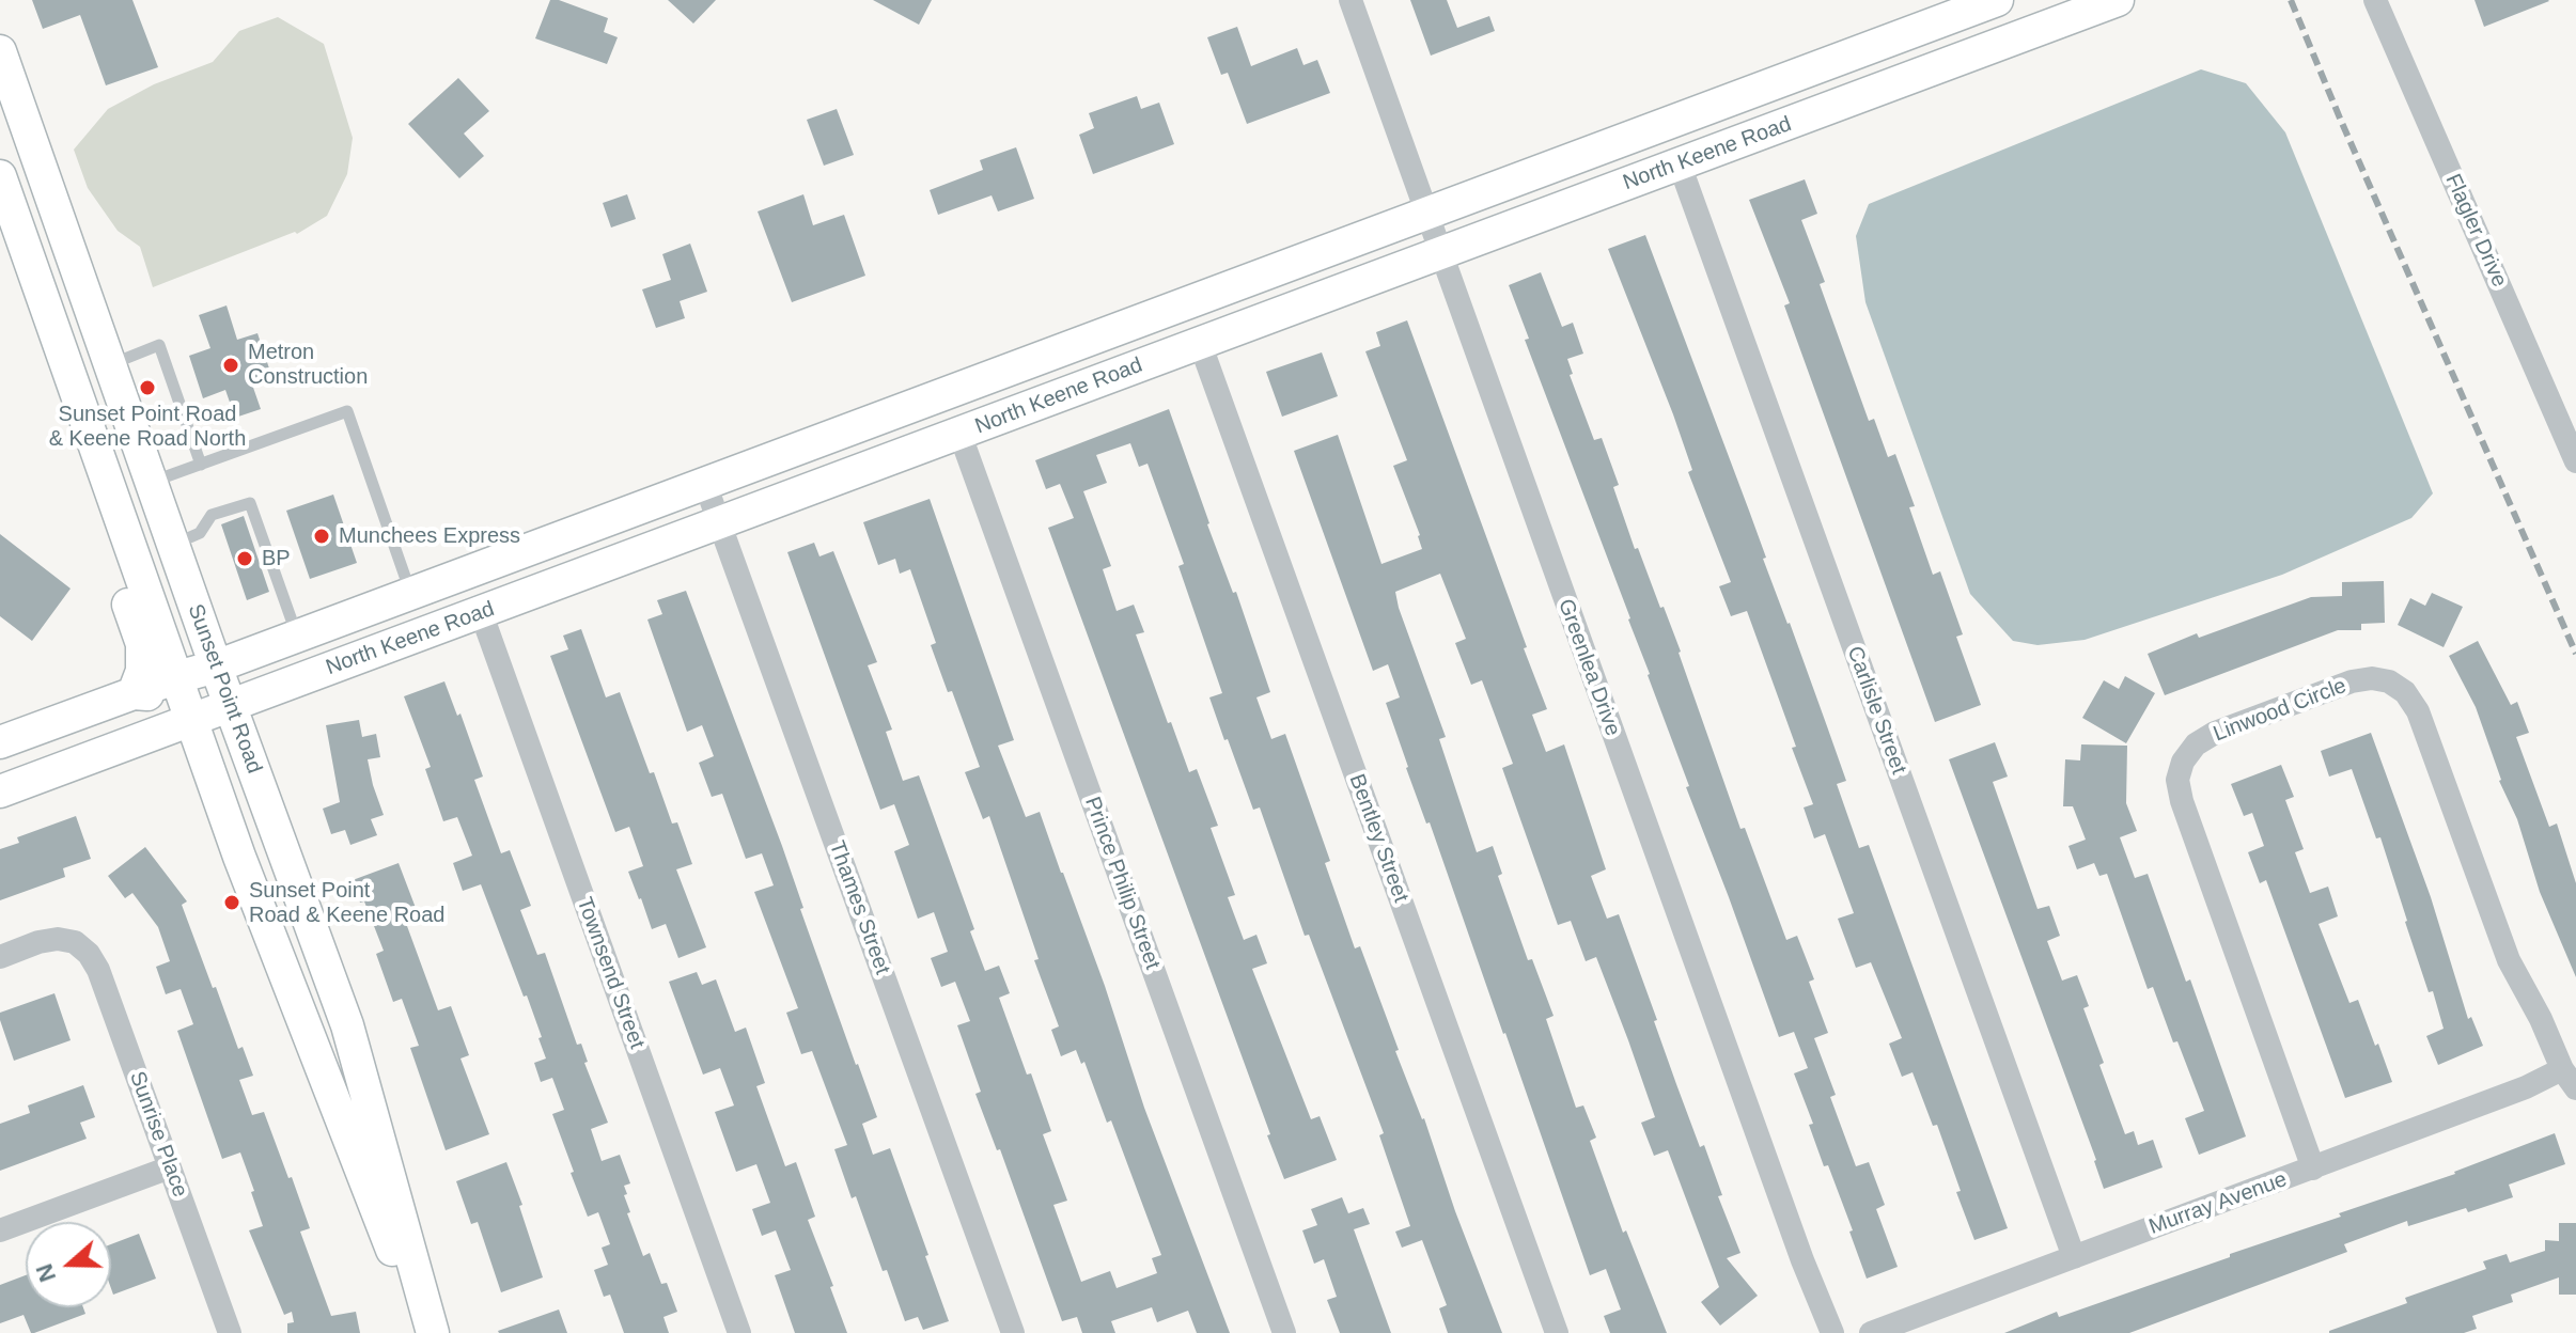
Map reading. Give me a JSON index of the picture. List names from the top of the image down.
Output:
{
  "streets": {
    "main road": ["North Keene Road", "Sunset Point Road"],
    "street": [
      "Flagler Drive",
      "Greenlea Drive",
      "Carlisle Street",
      "Linwood Circle",
      "Bentley Street",
      "Prince Philip Street",
      "Thames Street",
      "Townsend Street",
      "Sunrise Place",
      "Murray Avenue"
    ]
  },
  "crossings": [
    ["North Keene Road", "Greenlea Drive"],
    ["North Keene Road", "Sunset Point Road"],
    ["North Keene Road", "Carlisle Street"],
    ["North Keene Road", "Bentley Street"],
    ["North Keene Road", "Prince Philip Street"],
    ["North Keene Road", "Thames Street"],
    ["North Keene Road", "Townsend Street"],
    ["Carlisle Street", "Murray Avenue"],
    ["Linwood Circle", "Murray Avenue"]
  ],
  "places": [
    "Metron Construction",
    "Sunset Point Road & Keene Road North",
    "Munchees Express",
    "BP",
    "Sunset Point Road & Keene Road"
  ],
  "north": "left"
}
